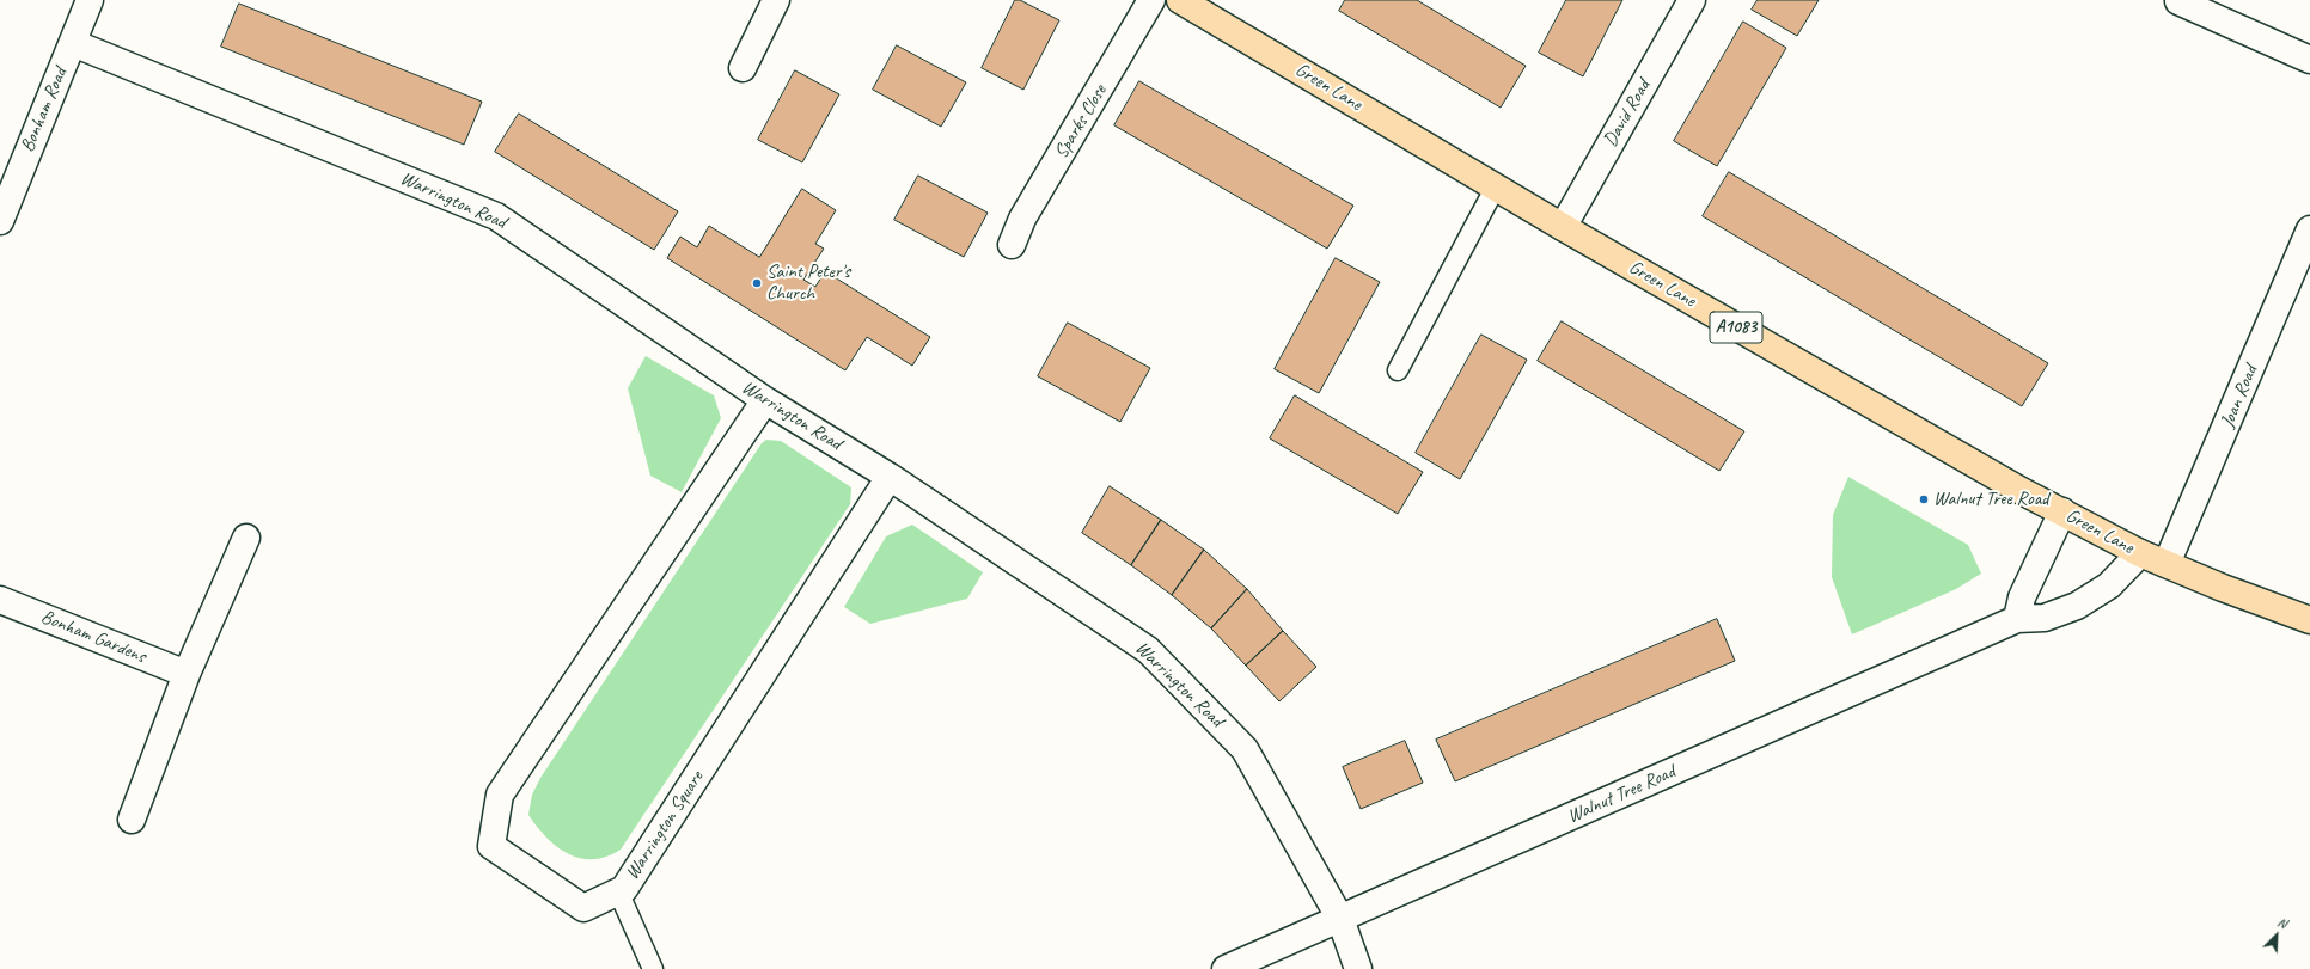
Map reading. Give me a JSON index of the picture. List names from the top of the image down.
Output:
{
  "streets": {
    "main road": ["Green Lane", "A1083"],
    "street": [
      "Bonham Road",
      "David Road",
      "Sparks Close",
      "Warrington Road",
      "Joan Road",
      "Bonham Gardens",
      "Walnut Tree Road",
      "Warrington Square"
    ]
  },
  "crossings": [
    ["Green Lane", "David Road"],
    ["Green Lane", "Joan Road"],
    ["Green Lane", "Walnut Tree Road"],
    ["Bonham Road", "Warrington Road"],
    ["Warrington Road", "Walnut Tree Road"],
    ["Warrington Road", "Warrington Square"]
  ],
  "places": ["Saint Peter's Church", "Walnut Tree Road"],
  "north": "top right"
}
